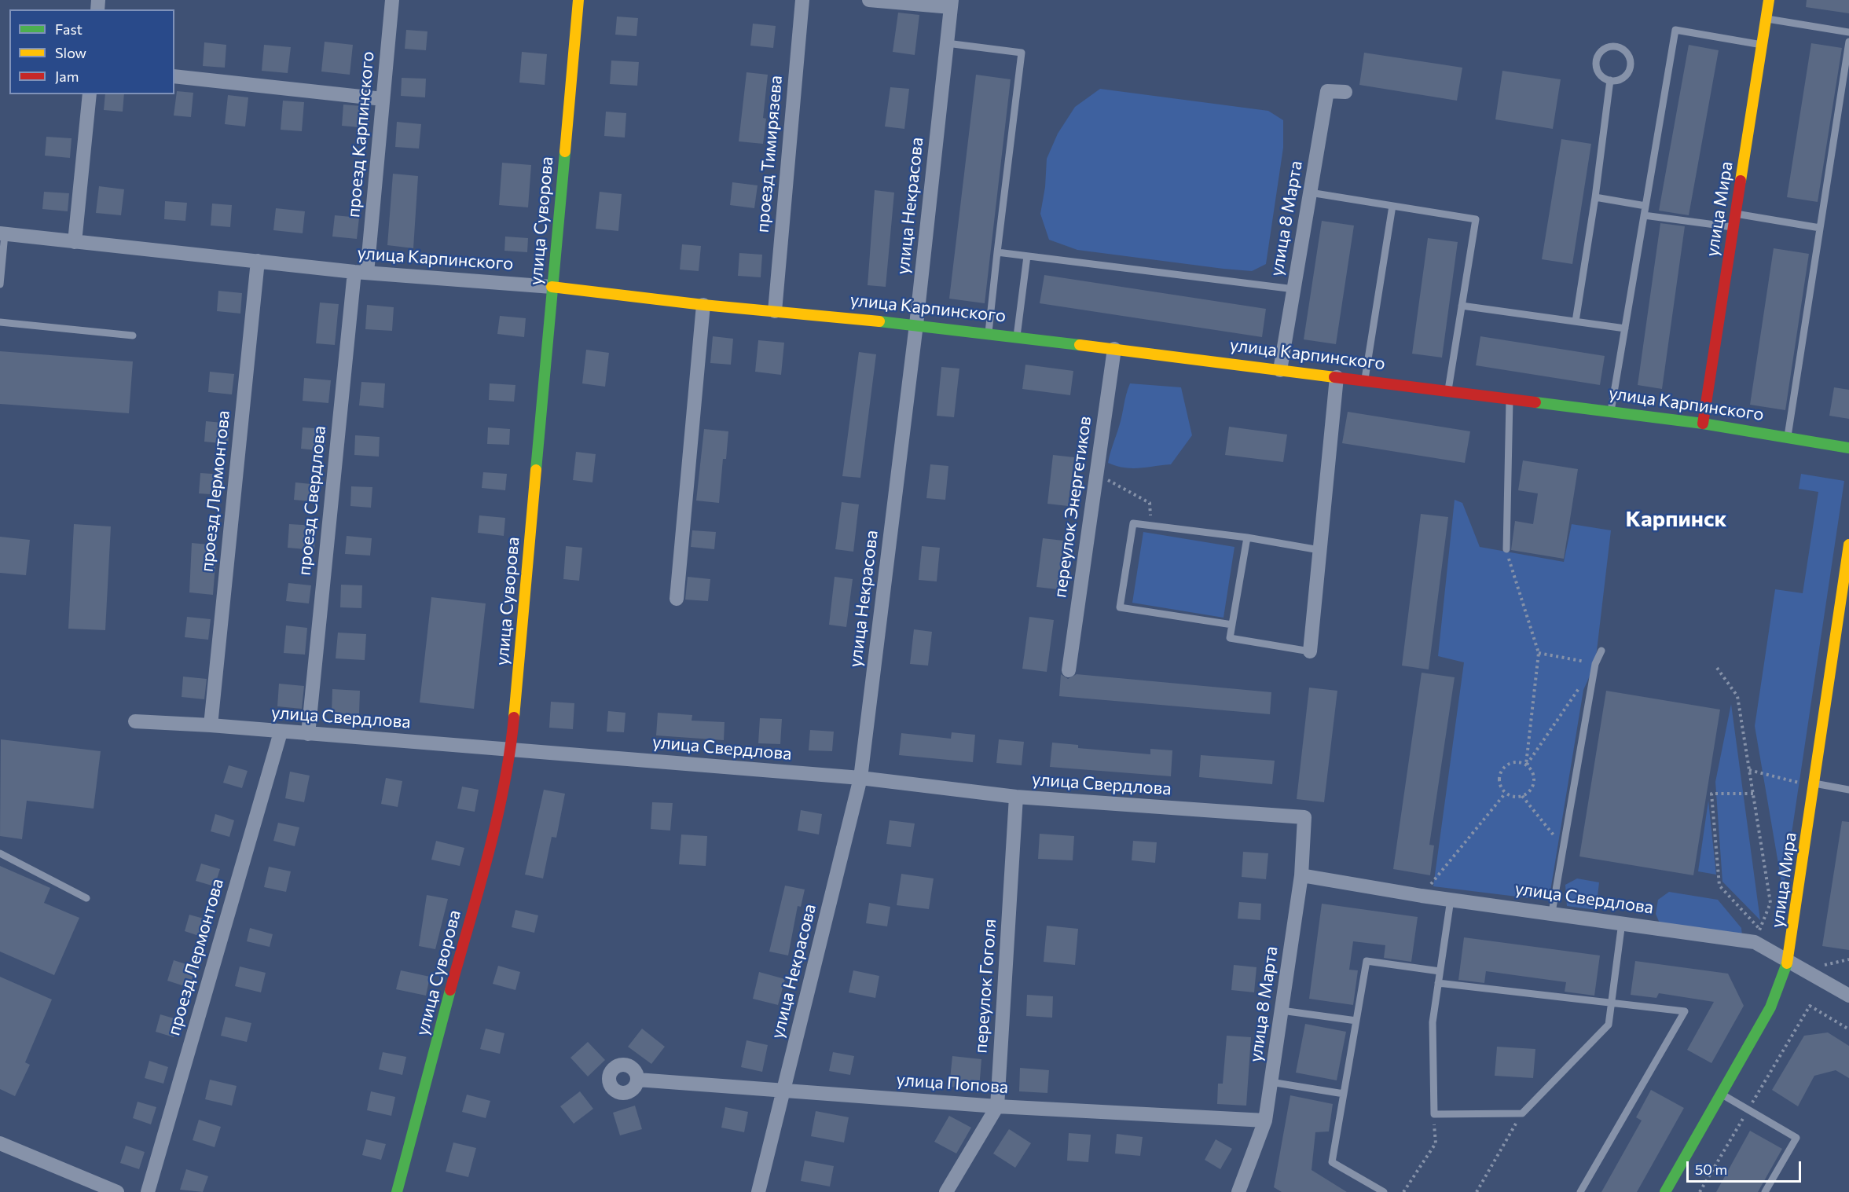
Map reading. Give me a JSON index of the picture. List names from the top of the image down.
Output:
{
  "streets": {
    "street": [
      "проезд Карпинского",
      "проезд Тимирязева",
      "улица Некрасова",
      "улица Мира",
      "улица 8 Марта",
      "улица Суворова",
      "улица Карпинского",
      "проезд Лермонтова",
      "проезд Свердлова",
      "переулок Энергетиков",
      "улица Свердлова",
      "переулок Гоголя",
      "улица Попова"
    ]
  },
  "crossings": [
    ["проезд Карпинского", "улица Карпинского"],
    ["проезд Карпинского", "проезд Свердлова"],
    ["проезд Тимирязева", "улица Карпинского"],
    ["улица Некрасова", "улица Карпинского"],
    ["улица Некрасова", "улица Свердлова"],
    ["улица Некрасова", "улица Попова"],
    ["улица Мира", "улица Карпинского"],
    ["улица Мира", "улица Свердлова"],
    ["улица 8 Марта", "улица Карпинского"],
    ["улица 8 Марта", "улица Свердлова"],
    ["улица 8 Марта", "улица Попова"],
    ["улица Суворова", "улица Карпинского"],
    ["улица Суворова", "улица Свердлова"],
    ["улица Карпинского", "проезд Лермонтова"],
    ["улица Карпинского", "проезд Свердлова"],
    ["улица Карпинского", "переулок Энергетиков"],
    ["проезд Лермонтова", "улица Свердлова"],
    ["проезд Свердлова", "улица Свердлова"],
    ["улица Свердлова", "переулок Гоголя"],
    ["переулок Гоголя", "улица Попова"]
  ],
  "districts": ["Карпинск"],
  "legend": ["Fast", "Slow", "Jam"],
  "scale_bar": "50 m"
}
